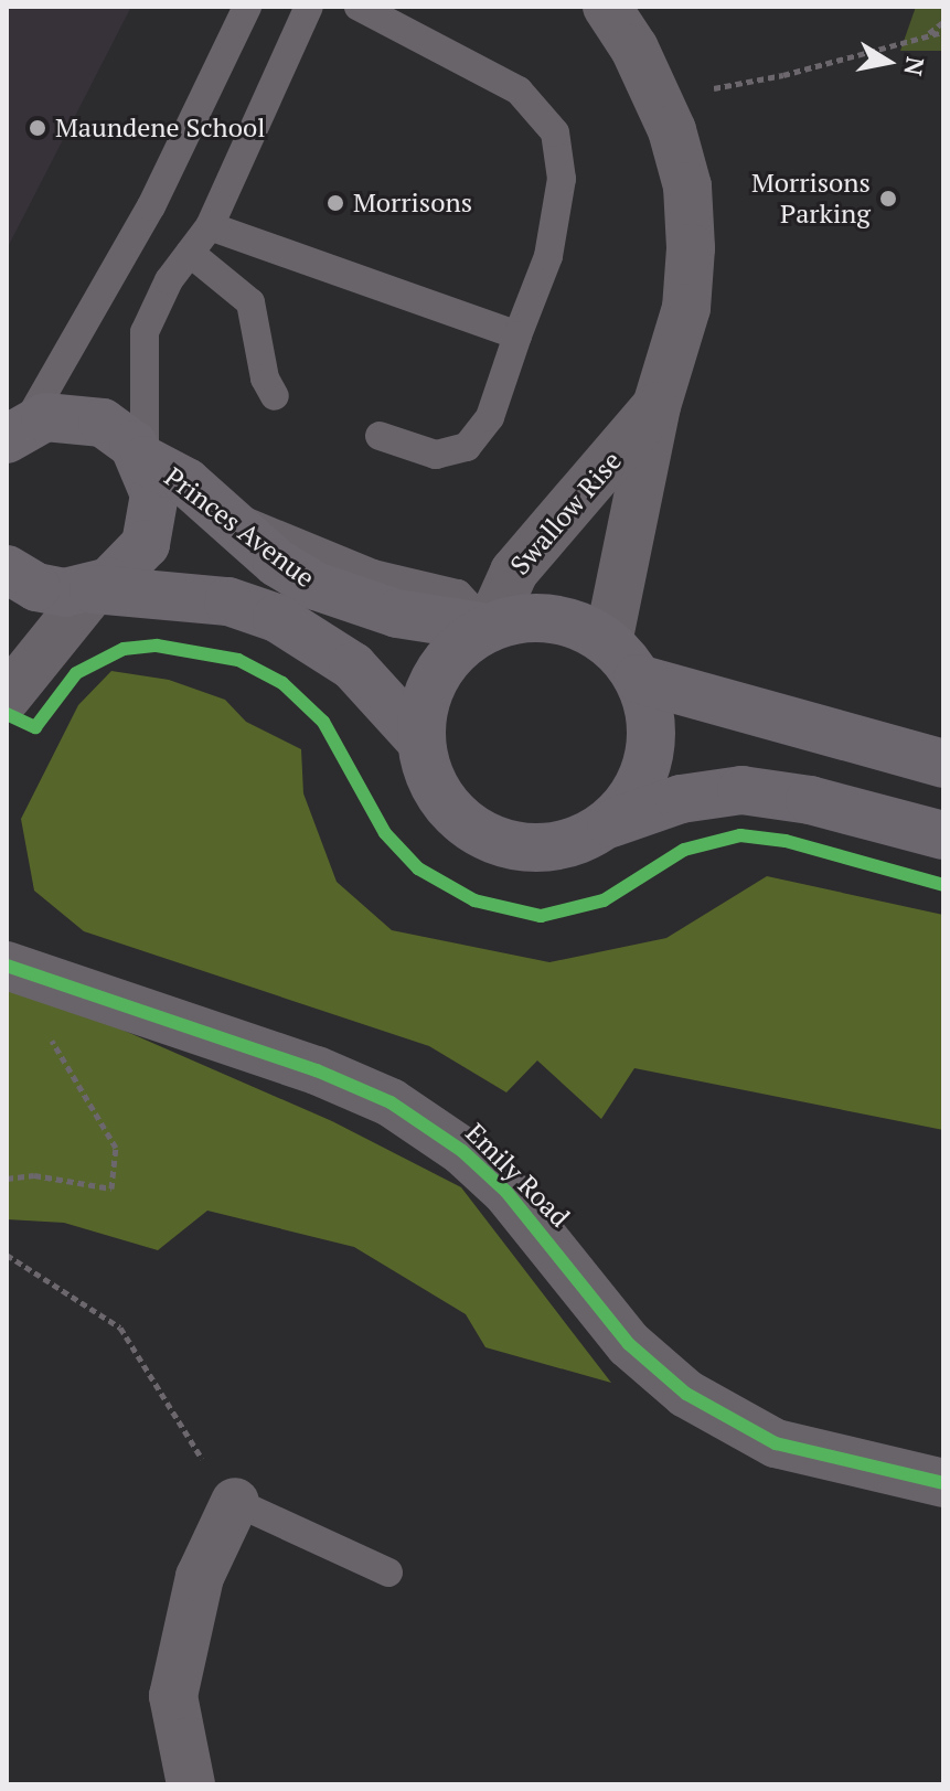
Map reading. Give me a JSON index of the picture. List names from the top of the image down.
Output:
{
  "streets": {
    "street": ["Swallow Rise", "Princes Avenue", "Emily Road"]
  },
  "crossings": [
    ["Swallow Rise", "Princes Avenue"]
  ],
  "places": ["Maundene School", "Morrisons Parking", "Morrisons"],
  "north": "right"
}
